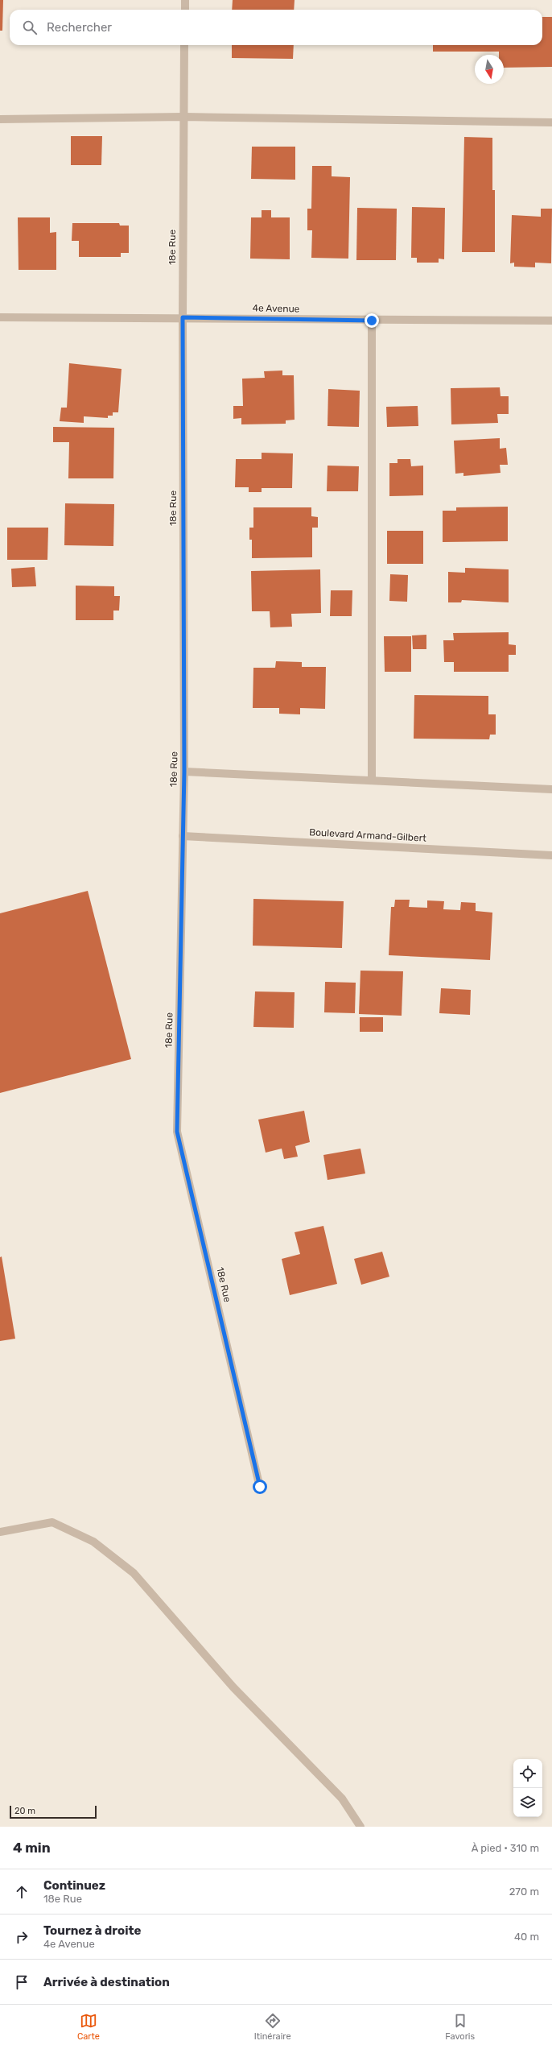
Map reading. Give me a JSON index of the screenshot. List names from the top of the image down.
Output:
{
  "streets": {
    "street": ["18e Rue", "4e Avenue", "Boulevard Armand-Gilbert"]
  },
  "crossings": [
    ["18e Rue", "4e Avenue"],
    ["18e Rue", "Boulevard Armand-Gilbert"]
  ],
  "scale_bar": "20 m",
  "north": "bottom",
  "page": {
    "search": "Rechercher",
    "scale": "20 m",
    "heading": ["4 min", "À pied · 310 m"],
    "list": [
      ["Continuez", "18e Rue", "270 m"],
      ["Tournez à droite", "4e Avenue", "40 m"],
      "Arrivée à destination"
    ],
    "nav": ["Carte", "Itinéraire", "Favoris"]
  }
}
